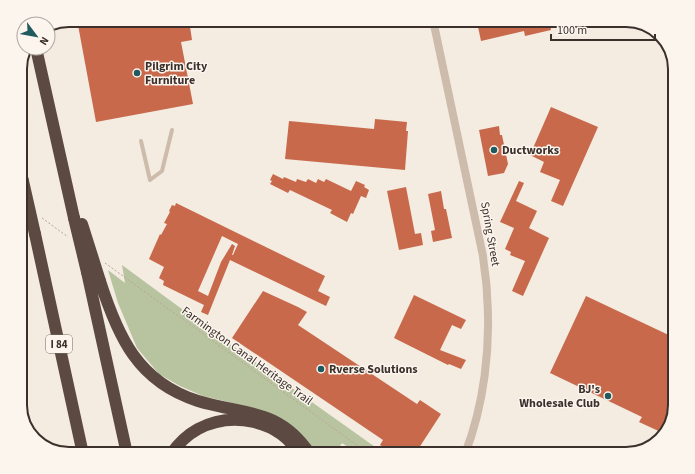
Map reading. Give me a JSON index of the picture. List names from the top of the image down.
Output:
{
  "streets": {
    "highway": ["I 84"],
    "street": ["Spring Street"],
    "path": ["Farmington Canal Heritage Trail"]
  },
  "places": [
    "Pilgrim City Furniture",
    "Ductworks",
    "Rverse Solutions",
    "BJ's Wholesale Club"
  ],
  "scale_bar": "100 m",
  "north": "bottom right"
}
